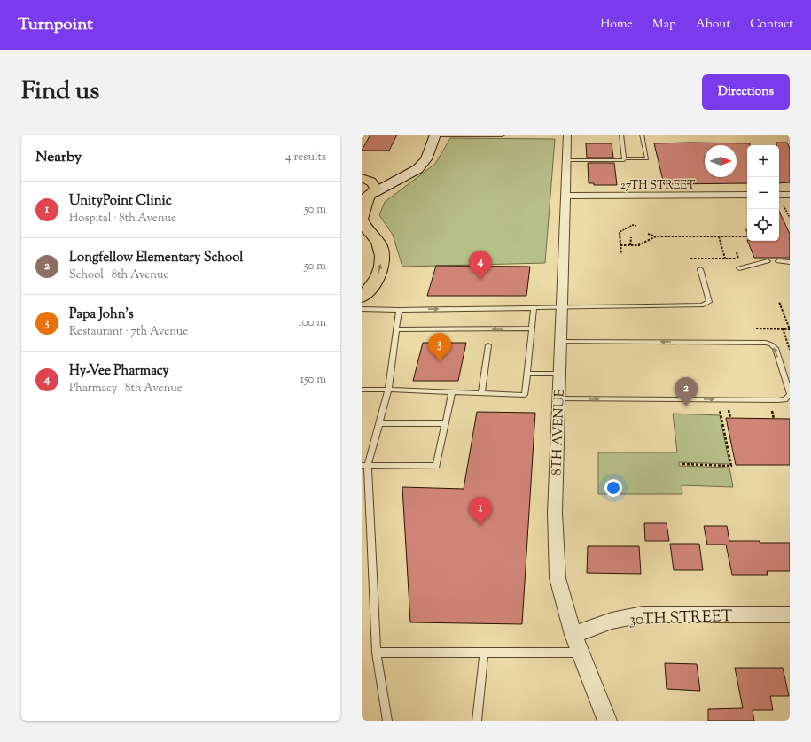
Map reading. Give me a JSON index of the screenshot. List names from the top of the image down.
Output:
{
  "streets": {
    "street": ["27TH STREET", "8TH AVENUE", "30TH STREET"]
  },
  "crossings": [
    ["27TH STREET", "8TH AVENUE"],
    ["8TH AVENUE", "30TH STREET"]
  ],
  "north": "right",
  "page": {
    "header": "Turnpoint",
    "nav": [
      "Home",
      "Map",
      "About",
      "Contact"
    ],
    "title": "Find us",
    "buttons": "Directions",
    "heading": ["Nearby", "4 results"],
    "map_buttons": ["+", "−"],
    "list": [
      {
        "mark": "1",
        "name": "UnityPoint Clinic",
        "note": "Hospital · 8th Avenue",
        "value": "50 m"
      },
      {
        "mark": "2",
        "name": "Longfellow Elementary School",
        "note": "School · 8th Avenue",
        "value": "50 m"
      },
      {
        "mark": "3",
        "name": "Papa John's",
        "note": "Restaurant · 7th Avenue",
        "value": "100 m"
      },
      {
        "mark": "4",
        "name": "Hy-Vee Pharmacy",
        "note": "Pharmacy · 8th Avenue",
        "value": "150 m"
      }
    ],
    "pins": [
      "4",
      "3",
      "2",
      "1"
    ]
  }
}
